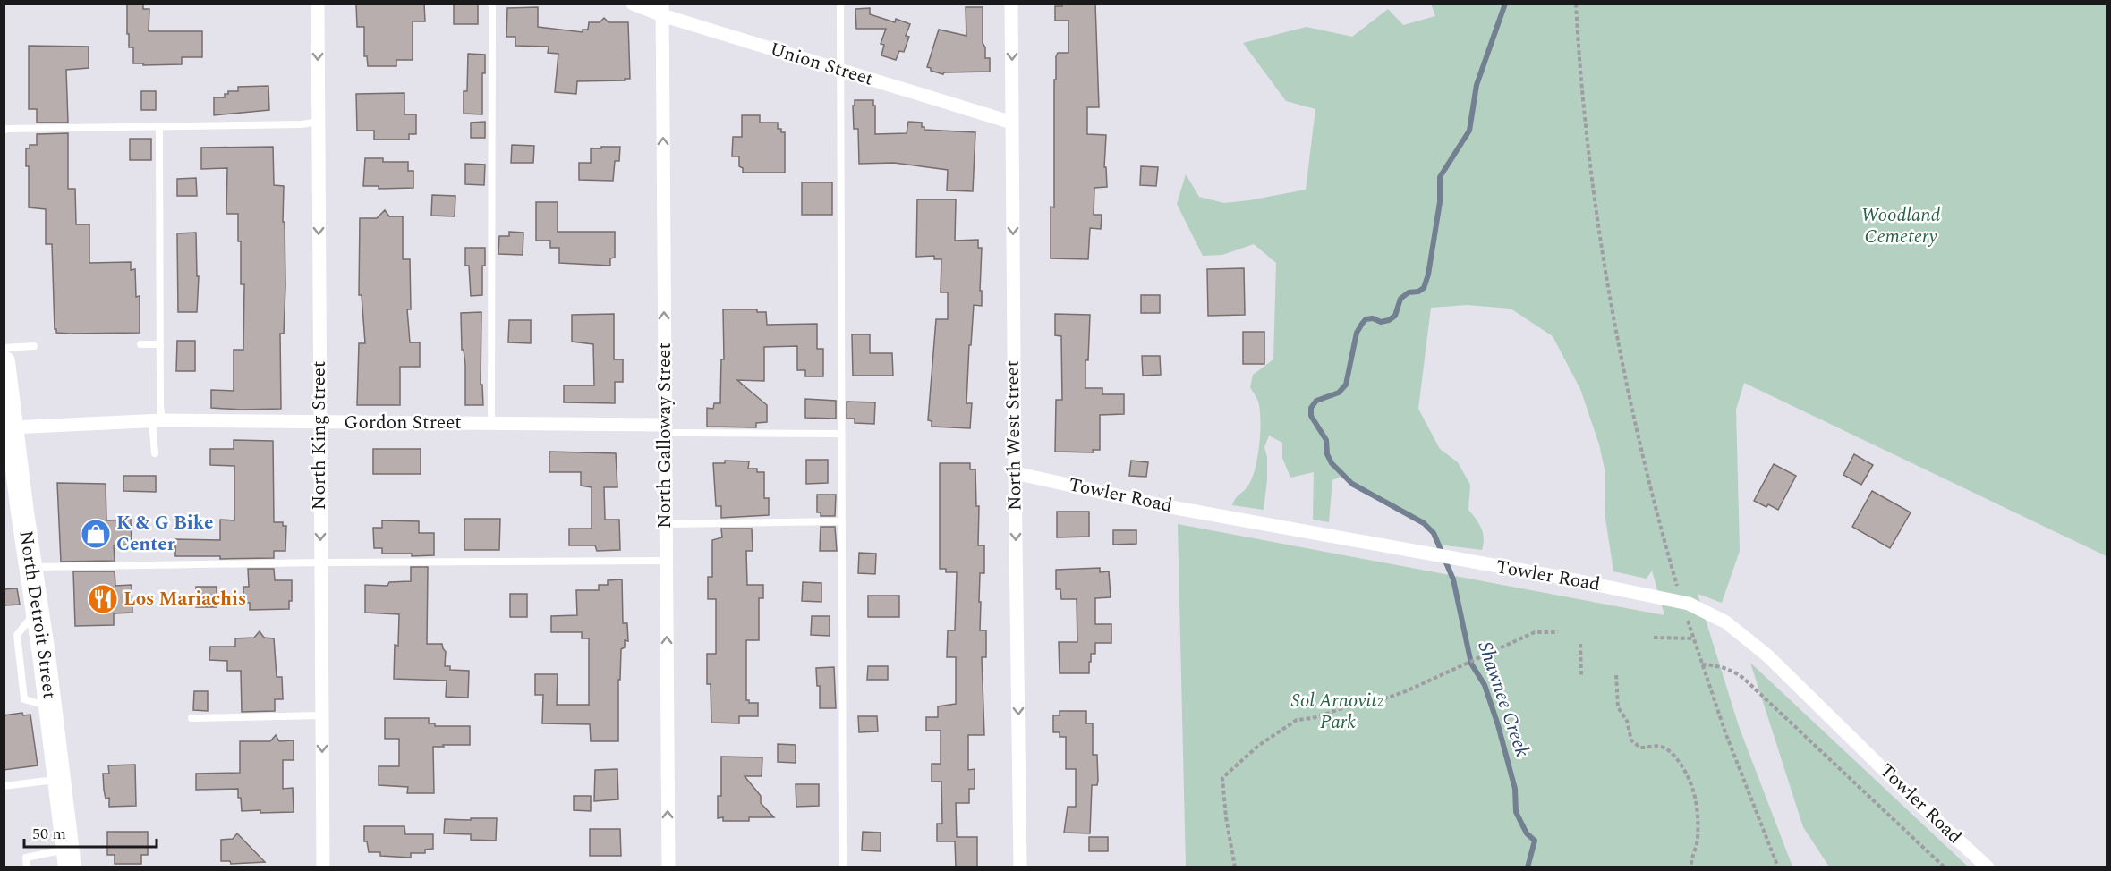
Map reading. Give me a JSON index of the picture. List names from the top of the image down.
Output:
{
  "streets": {
    "highway": ["North Detroit Street"],
    "street": [
      "Union Street",
      "Gordon Street",
      "North King Street",
      "North Galloway Street",
      "North West Street",
      "Towler Road"
    ]
  },
  "crossings": [
    ["Union Street", "North Galloway Street"],
    ["Union Street", "North West Street"],
    ["Gordon Street", "North King Street"],
    ["Gordon Street", "North Galloway Street"],
    ["Gordon Street", "North Detroit Street"],
    ["North West Street", "Towler Road"]
  ],
  "one_way": ["North King Street", "North Galloway Street", "North West Street"],
  "water": ["Shawnee Creek"],
  "parks": ["Woodland Cemetery", "Sol Arnovitz Park"],
  "places": {
    "shop": ["K & G Bike Center"],
    "restaurant": ["Los Mariachis"]
  },
  "scale_bar": "50 m"
}
